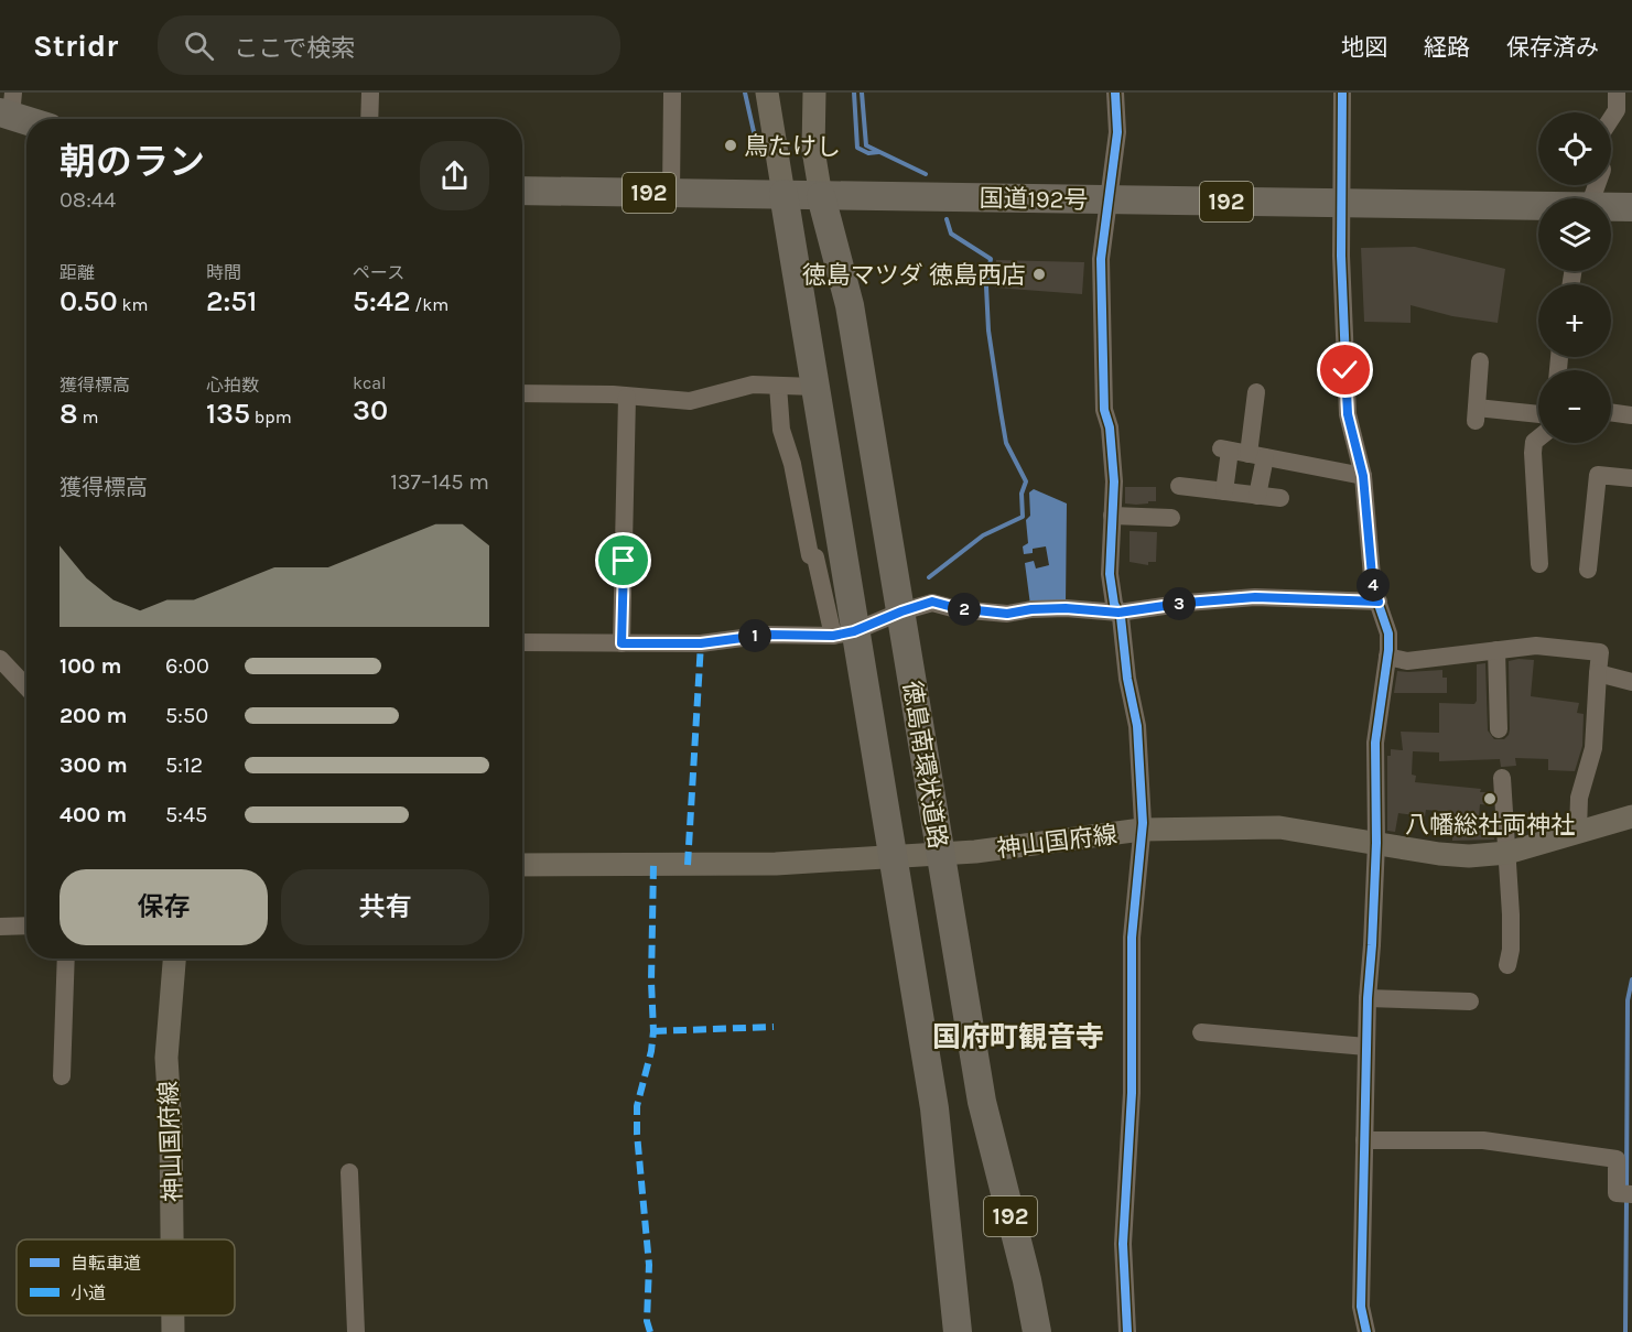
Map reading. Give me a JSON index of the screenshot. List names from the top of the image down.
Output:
{
  "streets": {
    "highway": ["192", "国道192号", "徳島南環状道路"],
    "main road": ["神山国府線"]
  },
  "crossings": [
    ["国道192号", "徳島南環状道路"],
    ["徳島南環状道路", "神山国府線"]
  ],
  "districts": ["国府町観音寺"],
  "places": ["鳥たけし", "徳島マツダ 徳島西店", "八幡総社両神社"],
  "legend": ["自転車道", "小道"],
  "page": {
    "header": "Stridr",
    "search": "ここで検索",
    "nav": ["地図", "経路", "保存済み"],
    "map_buttons": ["+", "−"],
    "heading": ["朝のラン", "08:44"],
    "stats": [
      ["距離", "0.50 km"],
      ["時間", "2:51"],
      ["ペース", "5:42 /km"],
      ["獲得標高", "8 m"],
      ["心拍数", "135 bpm"],
      ["kcal", "30"]
    ],
    "chart": ["獲得標高", "137–145 m"],
    "pins": [
      "4",
      "3",
      "2",
      "1"
    ],
    "list": [
      {
        "name": "100 m",
        "note": "6:00"
      },
      {
        "name": "200 m",
        "note": "5:50"
      },
      {
        "name": "300 m",
        "note": "5:12"
      },
      {
        "name": "400 m",
        "note": "5:45"
      }
    ],
    "buttons": ["保存", "共有"]
  }
}
